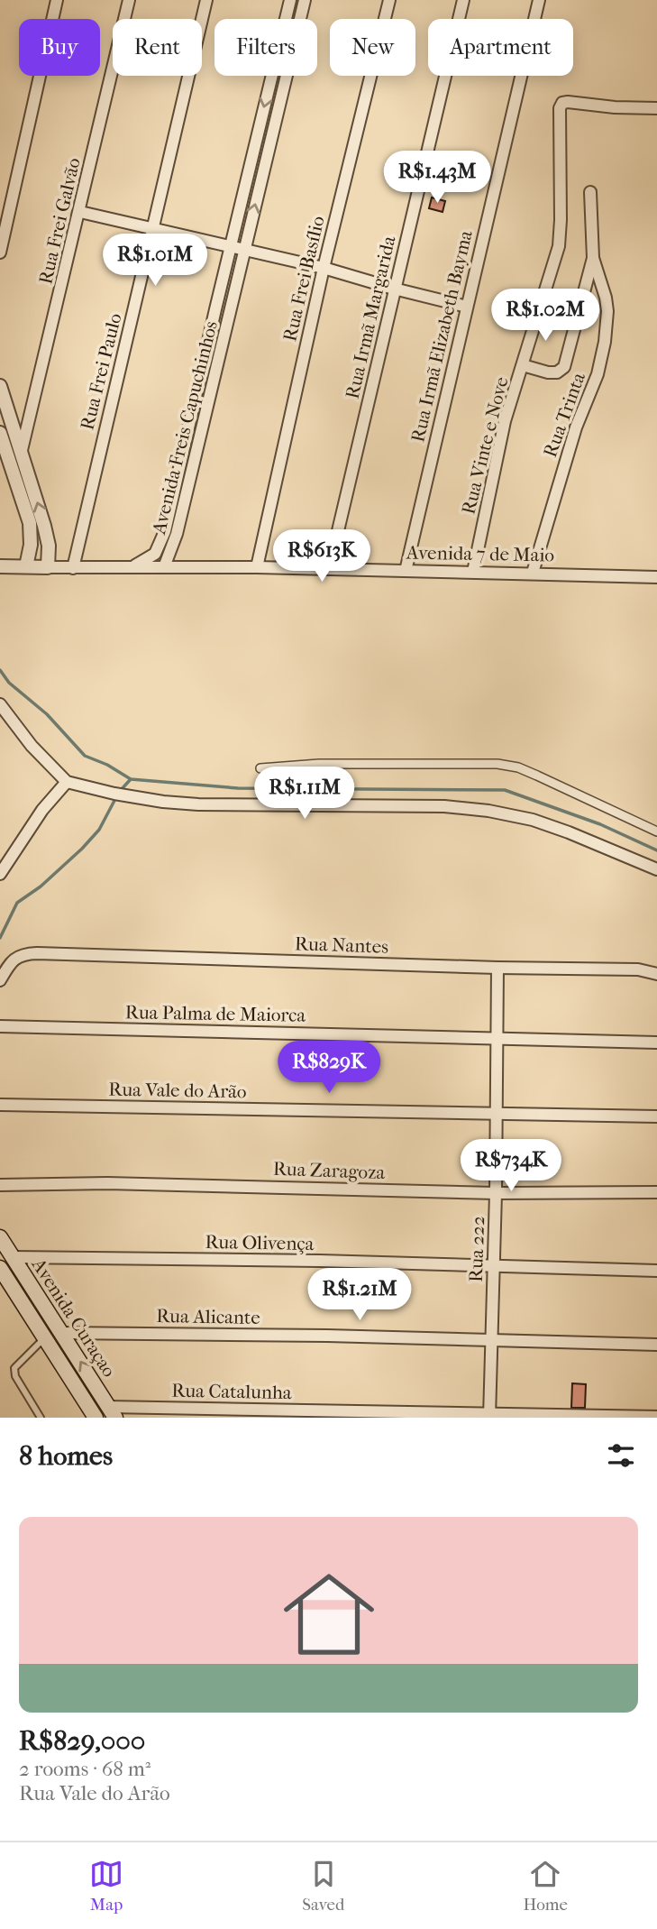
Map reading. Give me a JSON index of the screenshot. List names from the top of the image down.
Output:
{
  "streets": {
    "main road": ["Avenida Curaçao"],
    "street": [
      "Rua Frei Galvão",
      "Rua Frei Basílio",
      "Rua Irmã Margarida",
      "Rua Irmã Elizabeth Bayma",
      "Rua Frei Paulo",
      "Rua Trinta",
      "Avenida Freis Capuchinhos",
      "Rua Vinte e Nove",
      "Avenida 7 de Maio",
      "Rua Nantes",
      "Rua Palma de Maiorca",
      "Rua Vale do Arão",
      "Rua Zaragoza",
      "Rua Olivença",
      "Rua 222",
      "Rua Alicante",
      "Rua Catalunha"
    ]
  },
  "crossings": [
    ["Rua Frei Basílio", "Avenida 7 de Maio"],
    ["Rua Irmã Margarida", "Avenida 7 de Maio"],
    ["Rua Irmã Elizabeth Bayma", "Avenida 7 de Maio"],
    ["Rua Frei Paulo", "Avenida 7 de Maio"],
    ["Rua Trinta", "Rua Vinte e Nove"],
    ["Rua Trinta", "Avenida 7 de Maio"],
    ["Avenida Freis Capuchinhos", "Avenida 7 de Maio"],
    ["Rua Vinte e Nove", "Avenida 7 de Maio"],
    ["Rua Nantes", "Rua 222"],
    ["Rua Palma de Maiorca", "Rua 222"],
    ["Rua Vale do Arão", "Rua 222"],
    ["Rua Zaragoza", "Rua 222"],
    ["Rua Olivença", "Rua 222"],
    ["Rua Olivença", "Avenida Curaçao"],
    ["Rua 222", "Rua Alicante"],
    ["Rua 222", "Rua Catalunha"],
    ["Rua Alicante", "Avenida Curaçao"],
    ["Avenida Curaçao", "Rua Catalunha"]
  ],
  "page": {
    "chip": [
      "Buy",
      "Rent",
      "Filters",
      "New",
      "Apartment"
    ],
    "price": [
      "R$1.43M",
      "R$1.01M",
      "R$1.02M",
      "R$613K",
      "R$1.11M",
      "R$829K",
      "R$734K",
      "R$1.21M"
    ],
    "heading": "8 homes",
    "list": [
      {
        "name": "R$829,000",
        "note": "2 rooms · 68 m² · Rua Vale do Arão"
      }
    ],
    "tabs": ["Map", "Saved", "Home"]
  }
}
